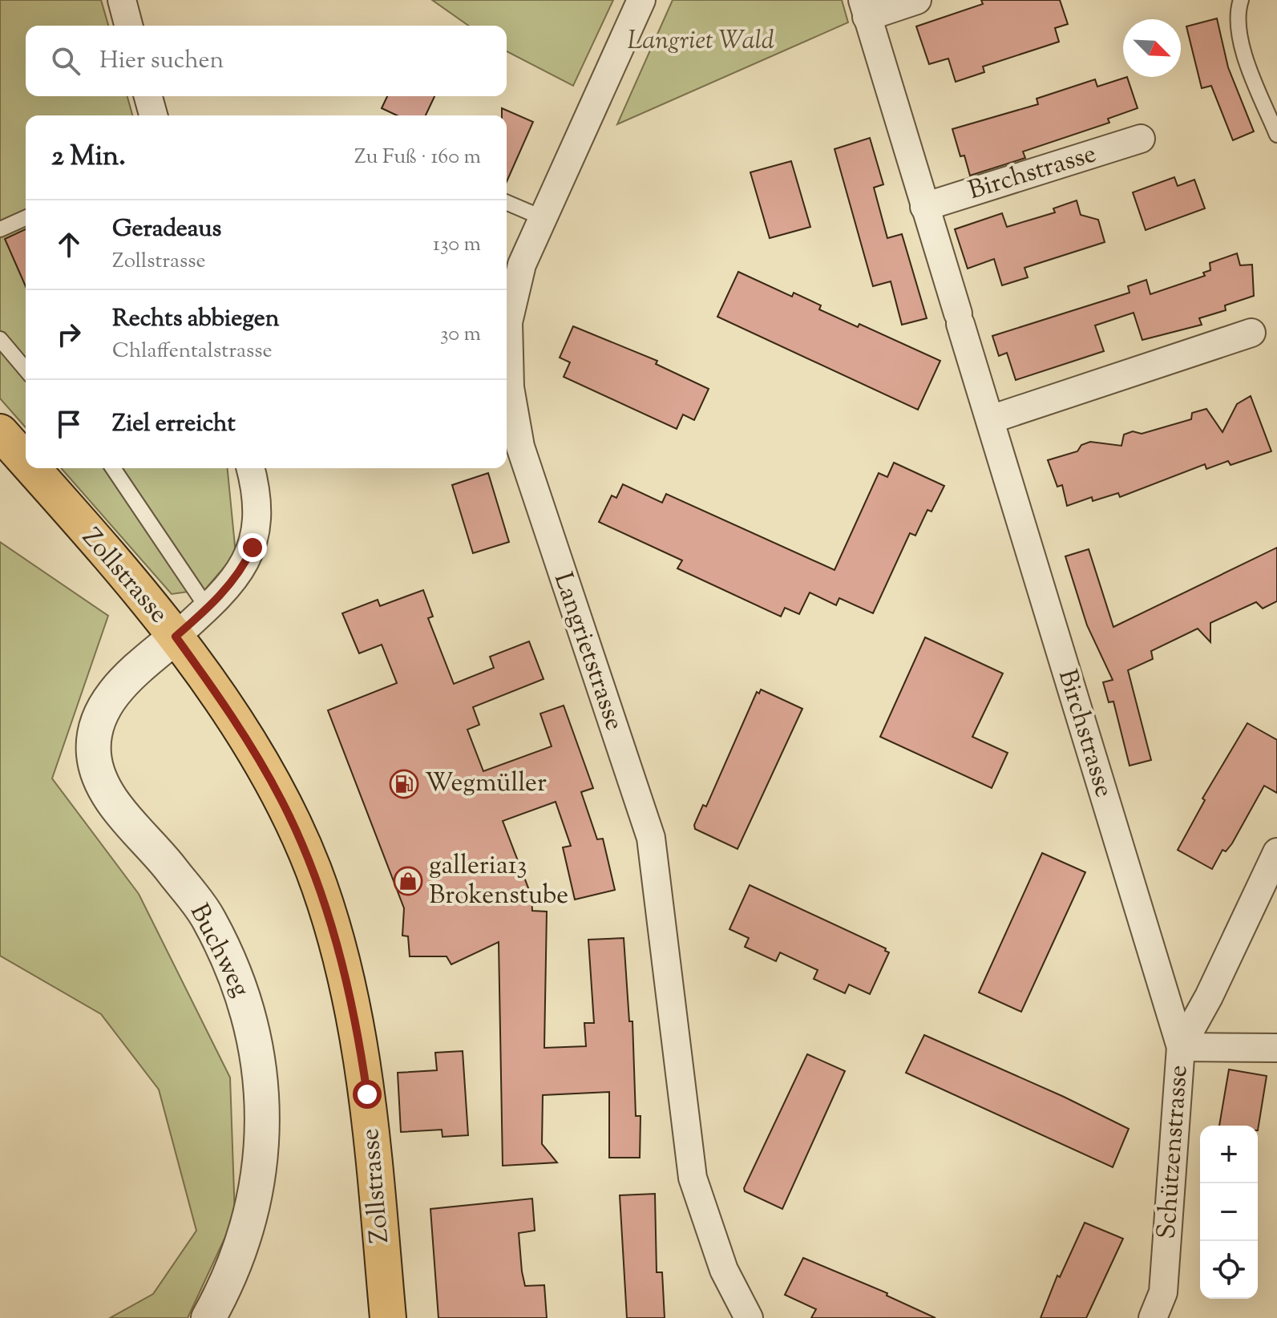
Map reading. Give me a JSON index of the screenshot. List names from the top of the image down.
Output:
{
  "streets": {
    "main road": ["Zollstrasse"],
    "street": [
      "Birchstrasse",
      "Langrietstrasse",
      "Buchweg",
      "Schützenstrasse"
    ]
  },
  "crossings": [
    ["Birchstrasse", "Schützenstrasse"],
    ["Zollstrasse", "Buchweg"]
  ],
  "parks": ["Langriet Wald"],
  "places": {
    "fuel station": ["Wegmüller"],
    "shop": ["galleria13 Brokenstube"]
  },
  "north": "bottom right",
  "page": {
    "search": "Hier suchen",
    "heading": ["2 Min.", "Zu Fuß · 160 m"],
    "list": [
      ["Geradeaus", "Zollstrasse", "130 m"],
      ["Rechts abbiegen", "Chlaffentalstrasse", "30 m"],
      "Ziel erreicht"
    ],
    "map_buttons": ["+", "−"]
  }
}
